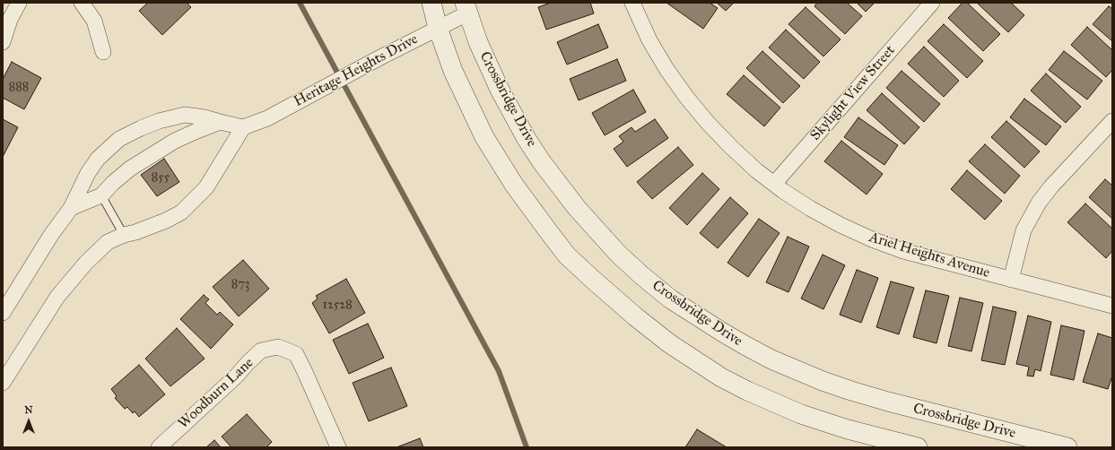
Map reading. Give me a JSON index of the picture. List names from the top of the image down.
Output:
{
  "streets": {
    "street": [
      "Heritage Heights Drive",
      "Skylight View Street",
      "Crossbridge Drive",
      "Ariel Heights Avenue",
      "Woodburn Lane"
    ]
  },
  "crossings": [
    ["Heritage Heights Drive", "Crossbridge Drive"],
    ["Skylight View Street", "Ariel Heights Avenue"]
  ],
  "house_numbers": [
    "888",
    "855",
    "873",
    "12528"
  ],
  "north": "top"
}
